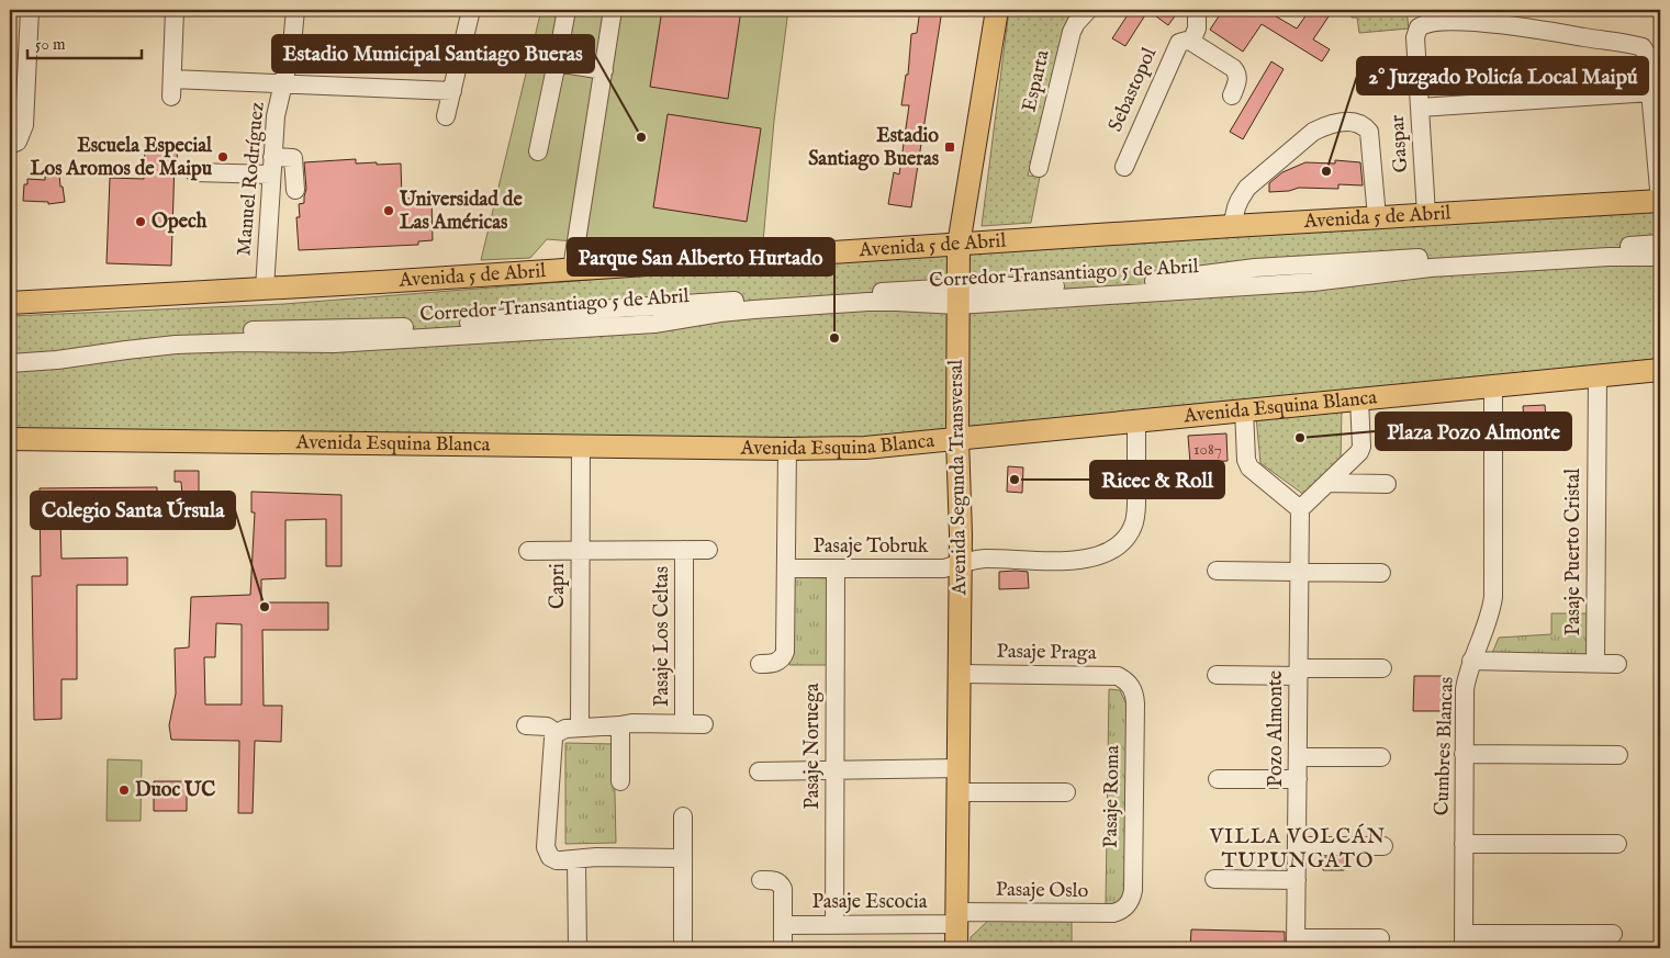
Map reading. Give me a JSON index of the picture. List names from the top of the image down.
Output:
{
  "streets": {
    "main road": ["Avenida 5 de Abril", "Avenida Esquina Blanca", "Avenida Segunda Transversal"],
    "street": [
      "Esparta",
      "Sebastopol",
      "Gaspar",
      "Manuel Rodríguez",
      "Corredor Transantiago 5 de Abril",
      "Pasaje Tobruk",
      "Pasaje Puerto Cristal",
      "Capri",
      "Pasaje Los Celtas",
      "Pasaje Praga",
      "Pozo Almonte",
      "Pasaje Noruega",
      "Cumbres Blancas",
      "Pasaje Roma",
      "Pasaje Oslo",
      "Pasaje Escocia"
    ]
  },
  "crossings": [
    ["Gaspar", "Avenida 5 de Abril"],
    ["Manuel Rodríguez", "Avenida 5 de Abril"],
    ["Avenida 5 de Abril", "Avenida Segunda Transversal"],
    ["Corredor Transantiago 5 de Abril", "Avenida Segunda Transversal"],
    ["Avenida Esquina Blanca", "Avenida Segunda Transversal"],
    ["Avenida Esquina Blanca", "Pasaje Tobruk"],
    ["Avenida Esquina Blanca", "Pasaje Puerto Cristal"],
    ["Avenida Esquina Blanca", "Capri"],
    ["Avenida Esquina Blanca", "Cumbres Blancas"],
    ["Avenida Segunda Transversal", "Pasaje Tobruk"],
    ["Avenida Segunda Transversal", "Pasaje Praga"],
    ["Avenida Segunda Transversal", "Pasaje Oslo"],
    ["Avenida Segunda Transversal", "Pasaje Escocia"],
    ["Pasaje Tobruk", "Pasaje Noruega"],
    ["Capri", "Pasaje Los Celtas"],
    ["Pasaje Praga", "Pasaje Roma"],
    ["Pasaje Noruega", "Pasaje Escocia"],
    ["Pasaje Roma", "Pasaje Oslo"],
    ["Pasaje Oslo", "Pasaje Escocia"]
  ],
  "districts": ["VILLA VOLCÁN TUPUNGATO"],
  "places": {
    "other": [
      "Estadio Municipal Santiago Bueras",
      "Escuela Especial Los Aromos de Maipu",
      "2° Juzgado Policía Local Maipú",
      "Universidad de Las Américas",
      "Opech",
      "Parque San Alberto Hurtado",
      "Plaza Pozo Almonte",
      "Ricec & Roll",
      "Colegio Santa Úrsula",
      "Duoc UC"
    ],
    "transit": ["Estadio Santiago Bueras"]
  },
  "house_numbers": ["1087"],
  "scale_bar": "50 m"
}
